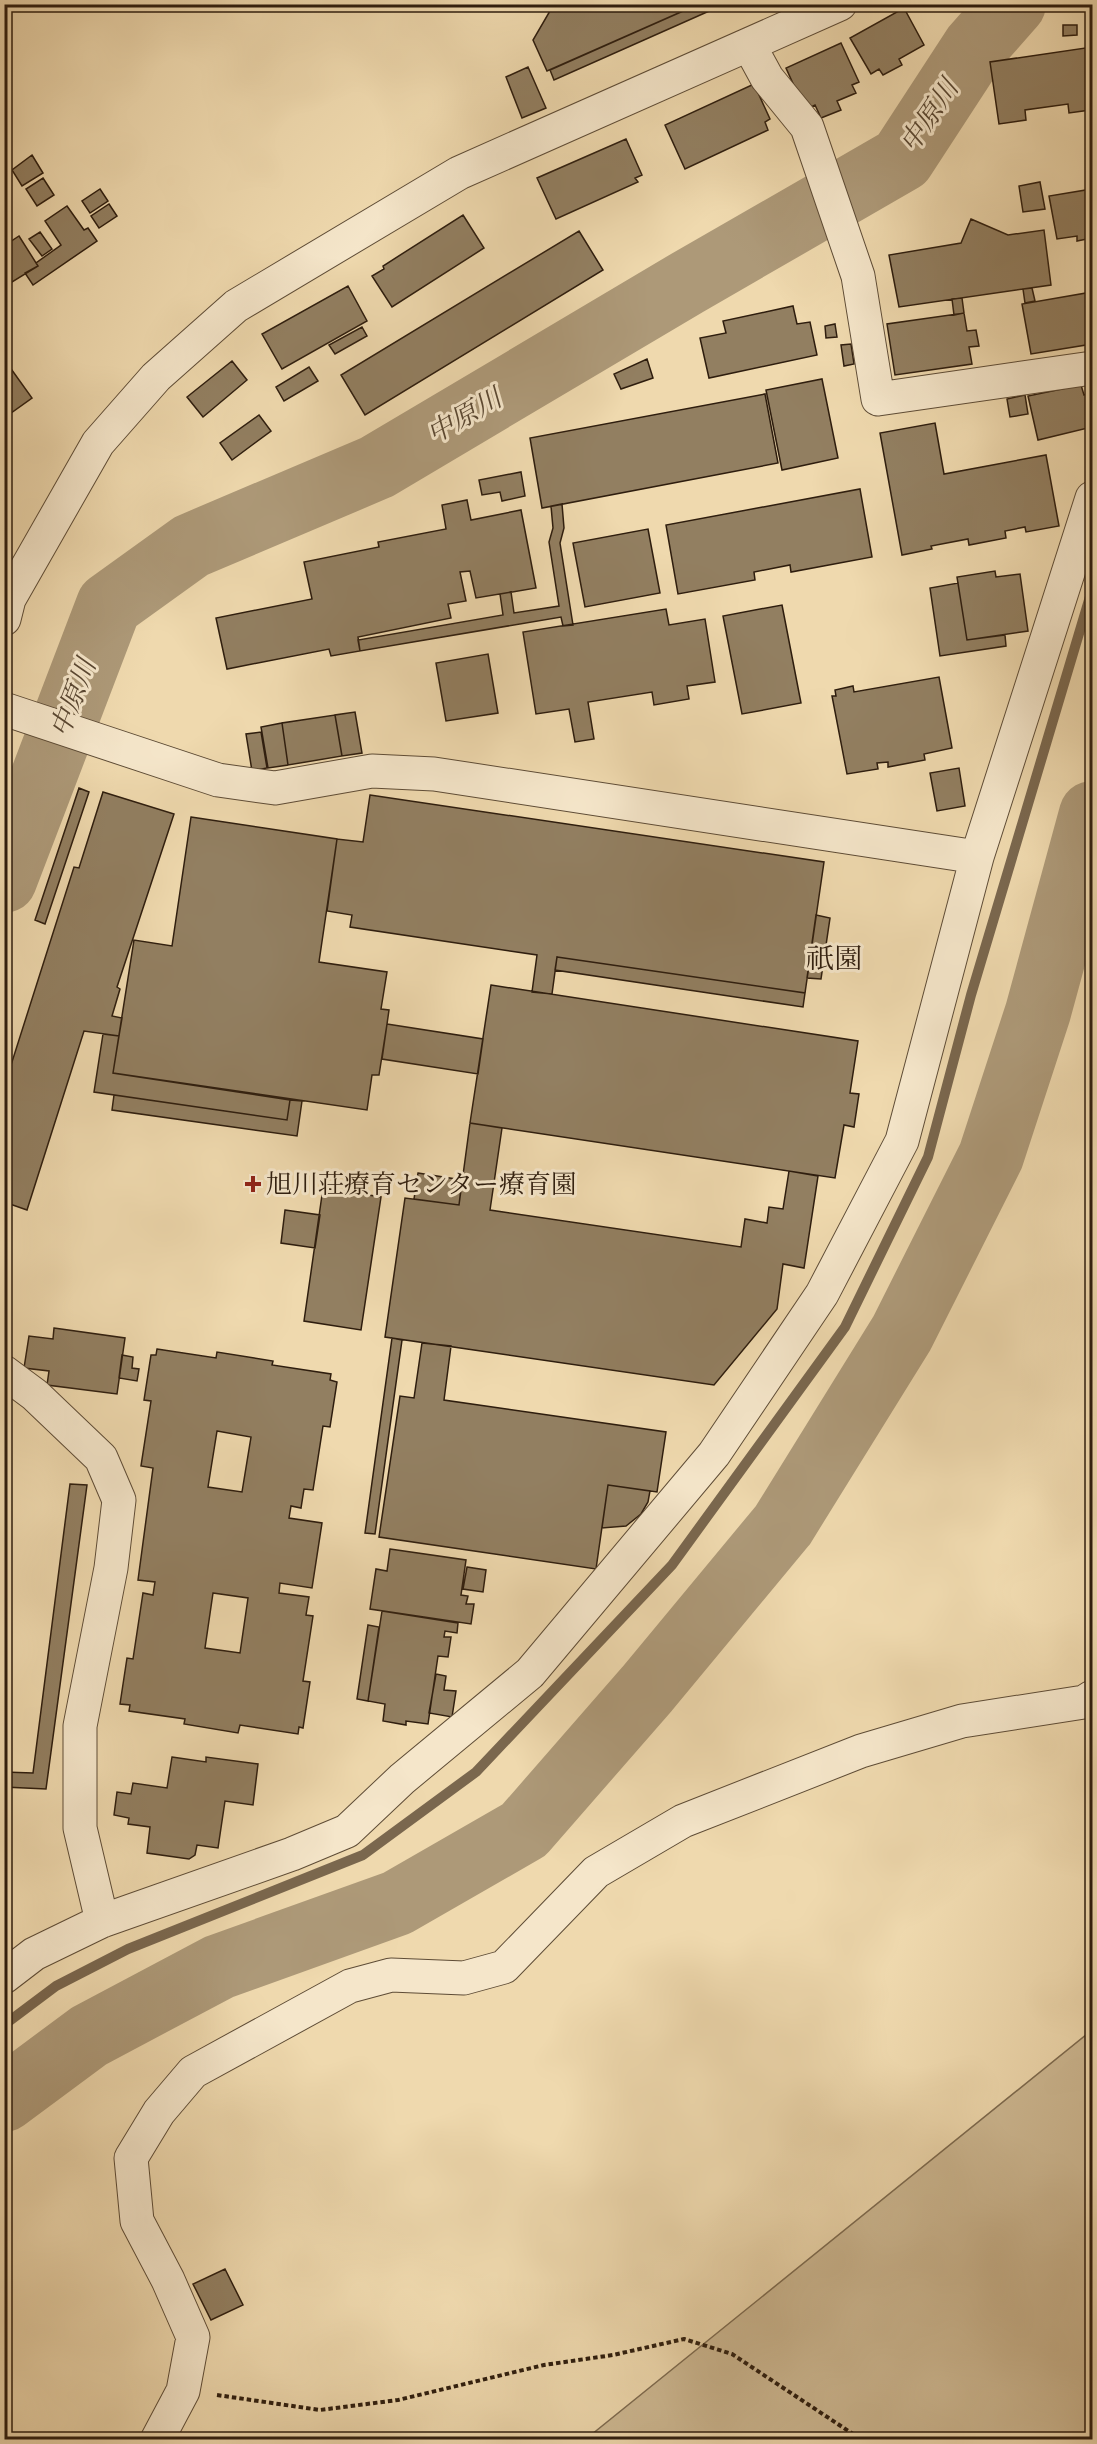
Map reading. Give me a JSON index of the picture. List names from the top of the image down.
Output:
{
  "districts": ["祇園"],
  "water": ["中原川"],
  "places": {
    "health": ["旭川荘療育センター療育園"]
  }
}
